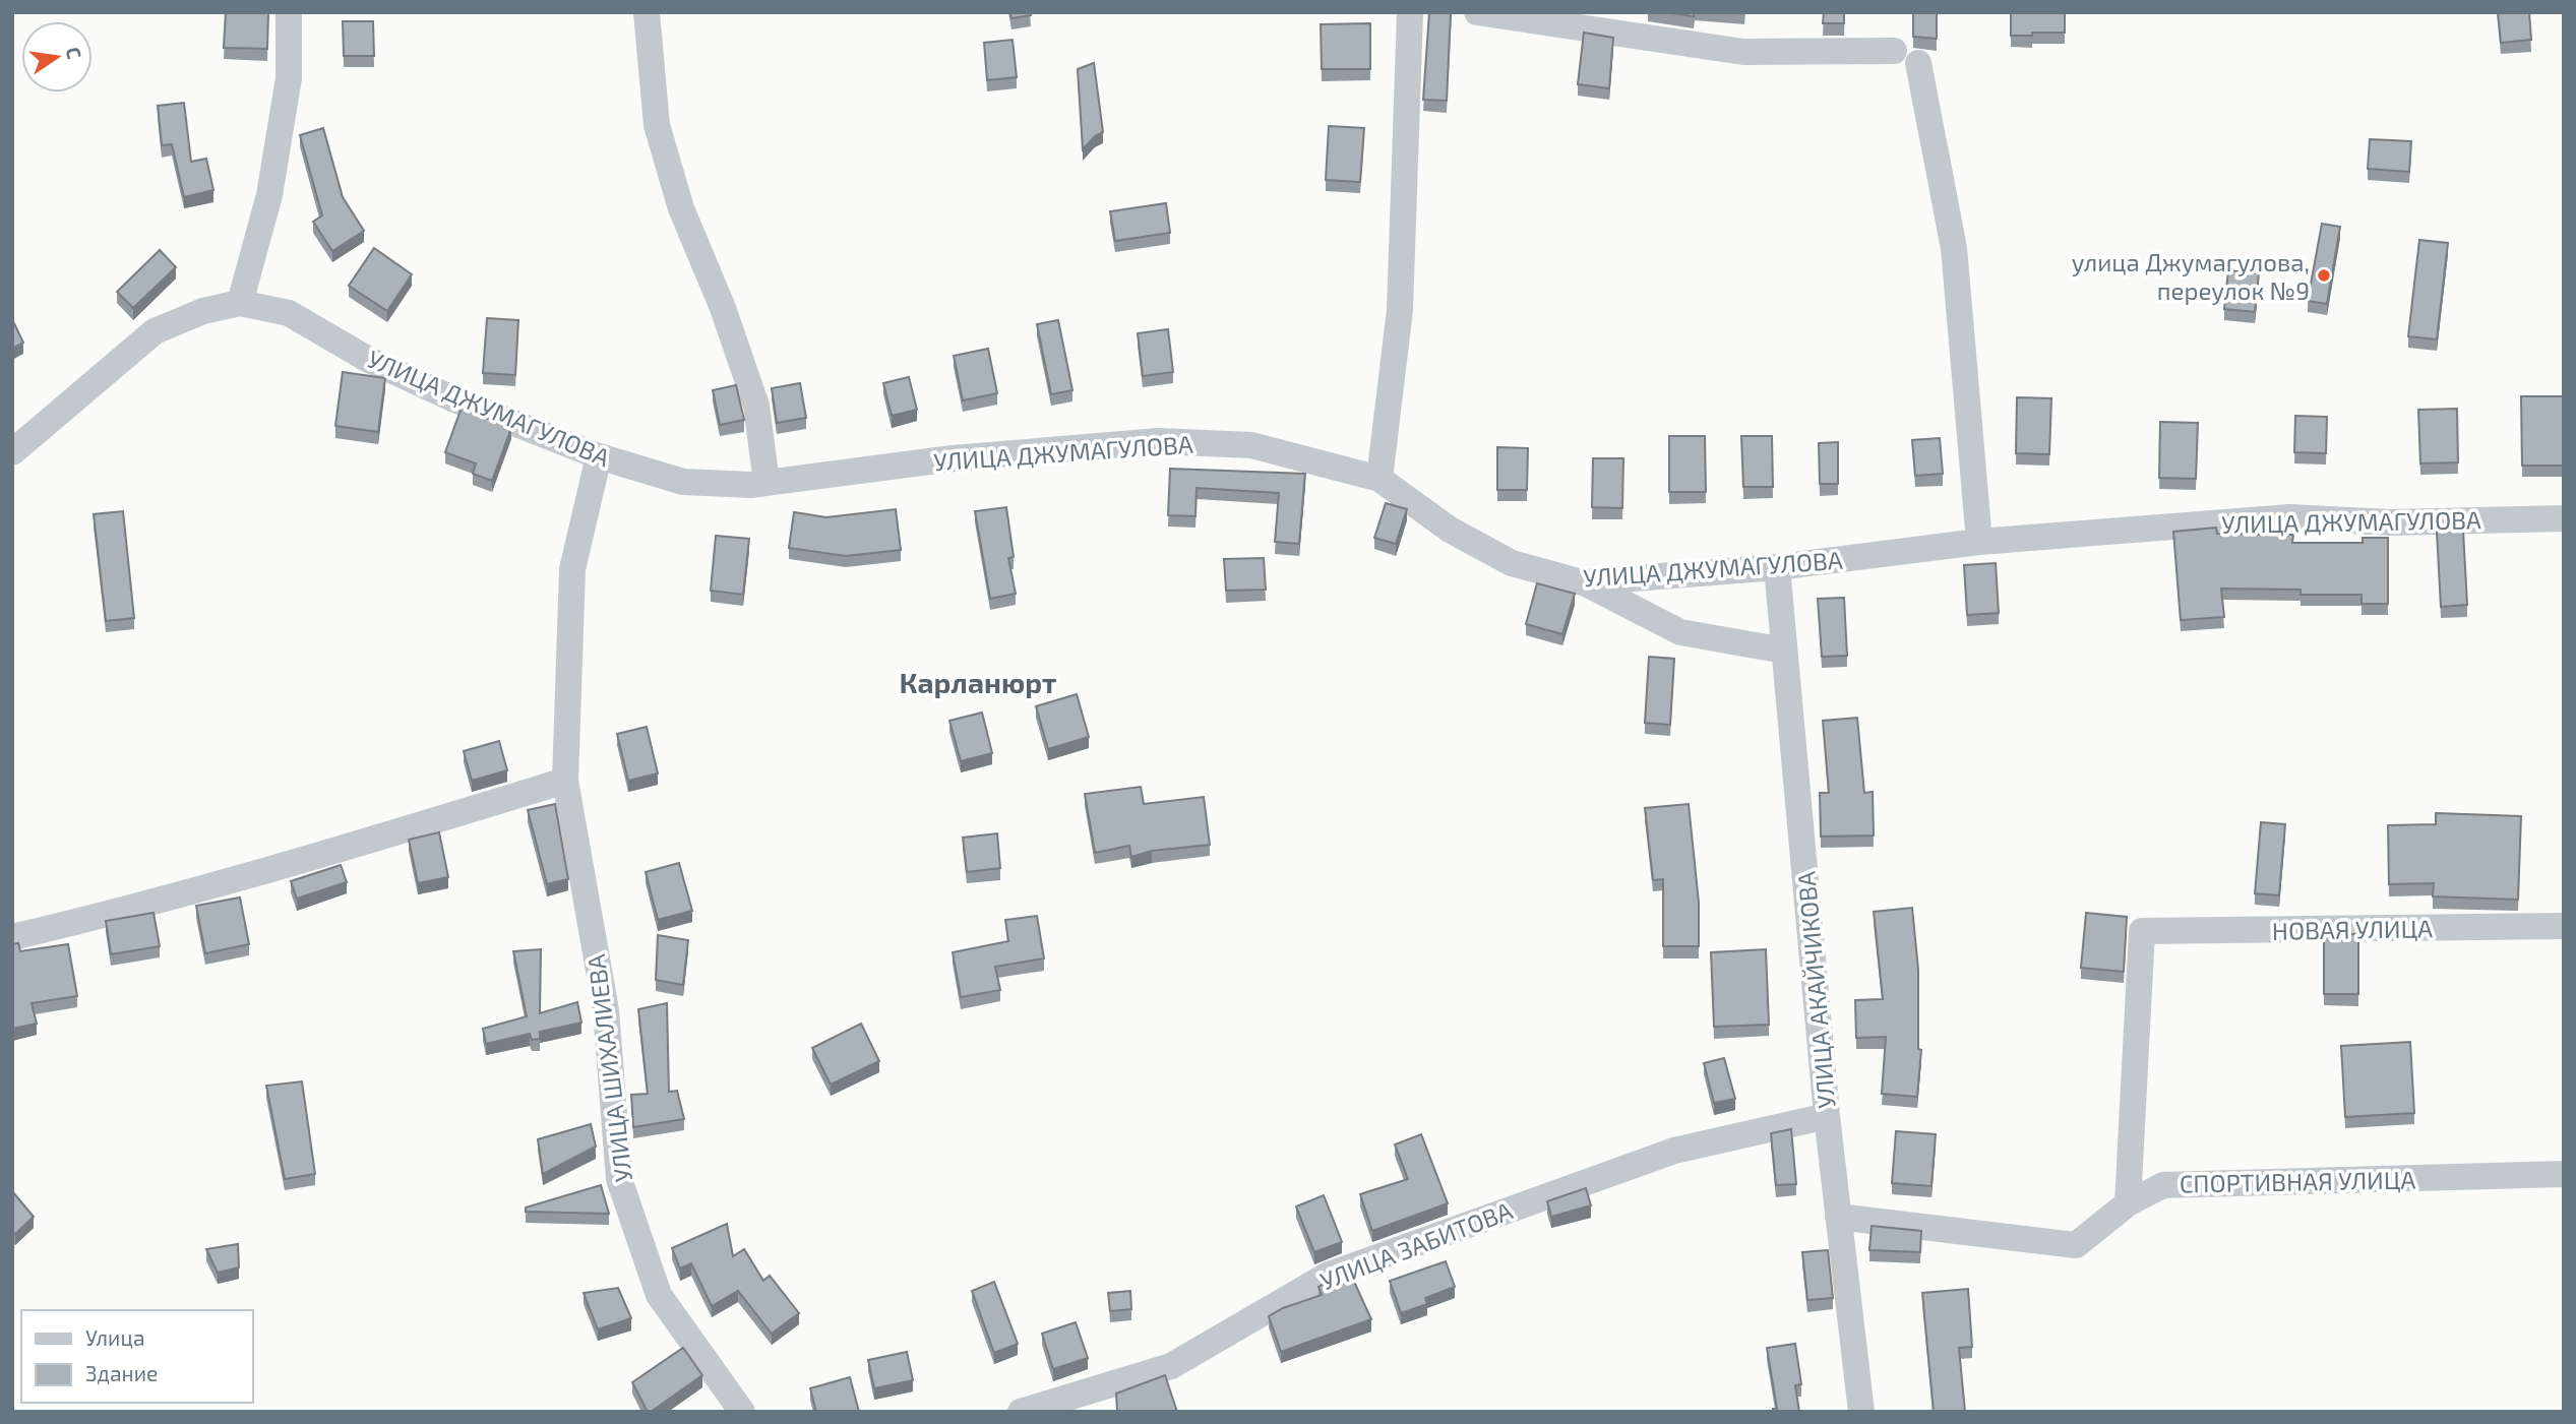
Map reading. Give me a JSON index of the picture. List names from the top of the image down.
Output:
{
  "streets": {
    "street": [
      "УЛИЦА ДЖУМАГУЛОВА",
      "НОВАЯ УЛИЦА",
      "УЛИЦА АКАЙЧИКОВА",
      "УЛИЦА ШИХАЛИЕВА",
      "СПОРТИВНАЯ УЛИЦА",
      "УЛИЦА ЗАБИТОВА"
    ]
  },
  "crossings": [
    ["УЛИЦА ДЖУМАГУЛОВА", "УЛИЦА АКАЙЧИКОВА"],
    ["УЛИЦА ДЖУМАГУЛОВА", "УЛИЦА ШИХАЛИЕВА"],
    ["НОВАЯ УЛИЦА", "СПОРТИВНАЯ УЛИЦА"],
    ["УЛИЦА АКАЙЧИКОВА", "СПОРТИВНАЯ УЛИЦА"],
    ["УЛИЦА АКАЙЧИКОВА", "УЛИЦА ЗАБИТОВА"]
  ],
  "districts": ["Карланюрт"],
  "places": ["улица Джумагулова, переулок №9"],
  "legend": ["Улица", "Здание"],
  "north": "right"
}
